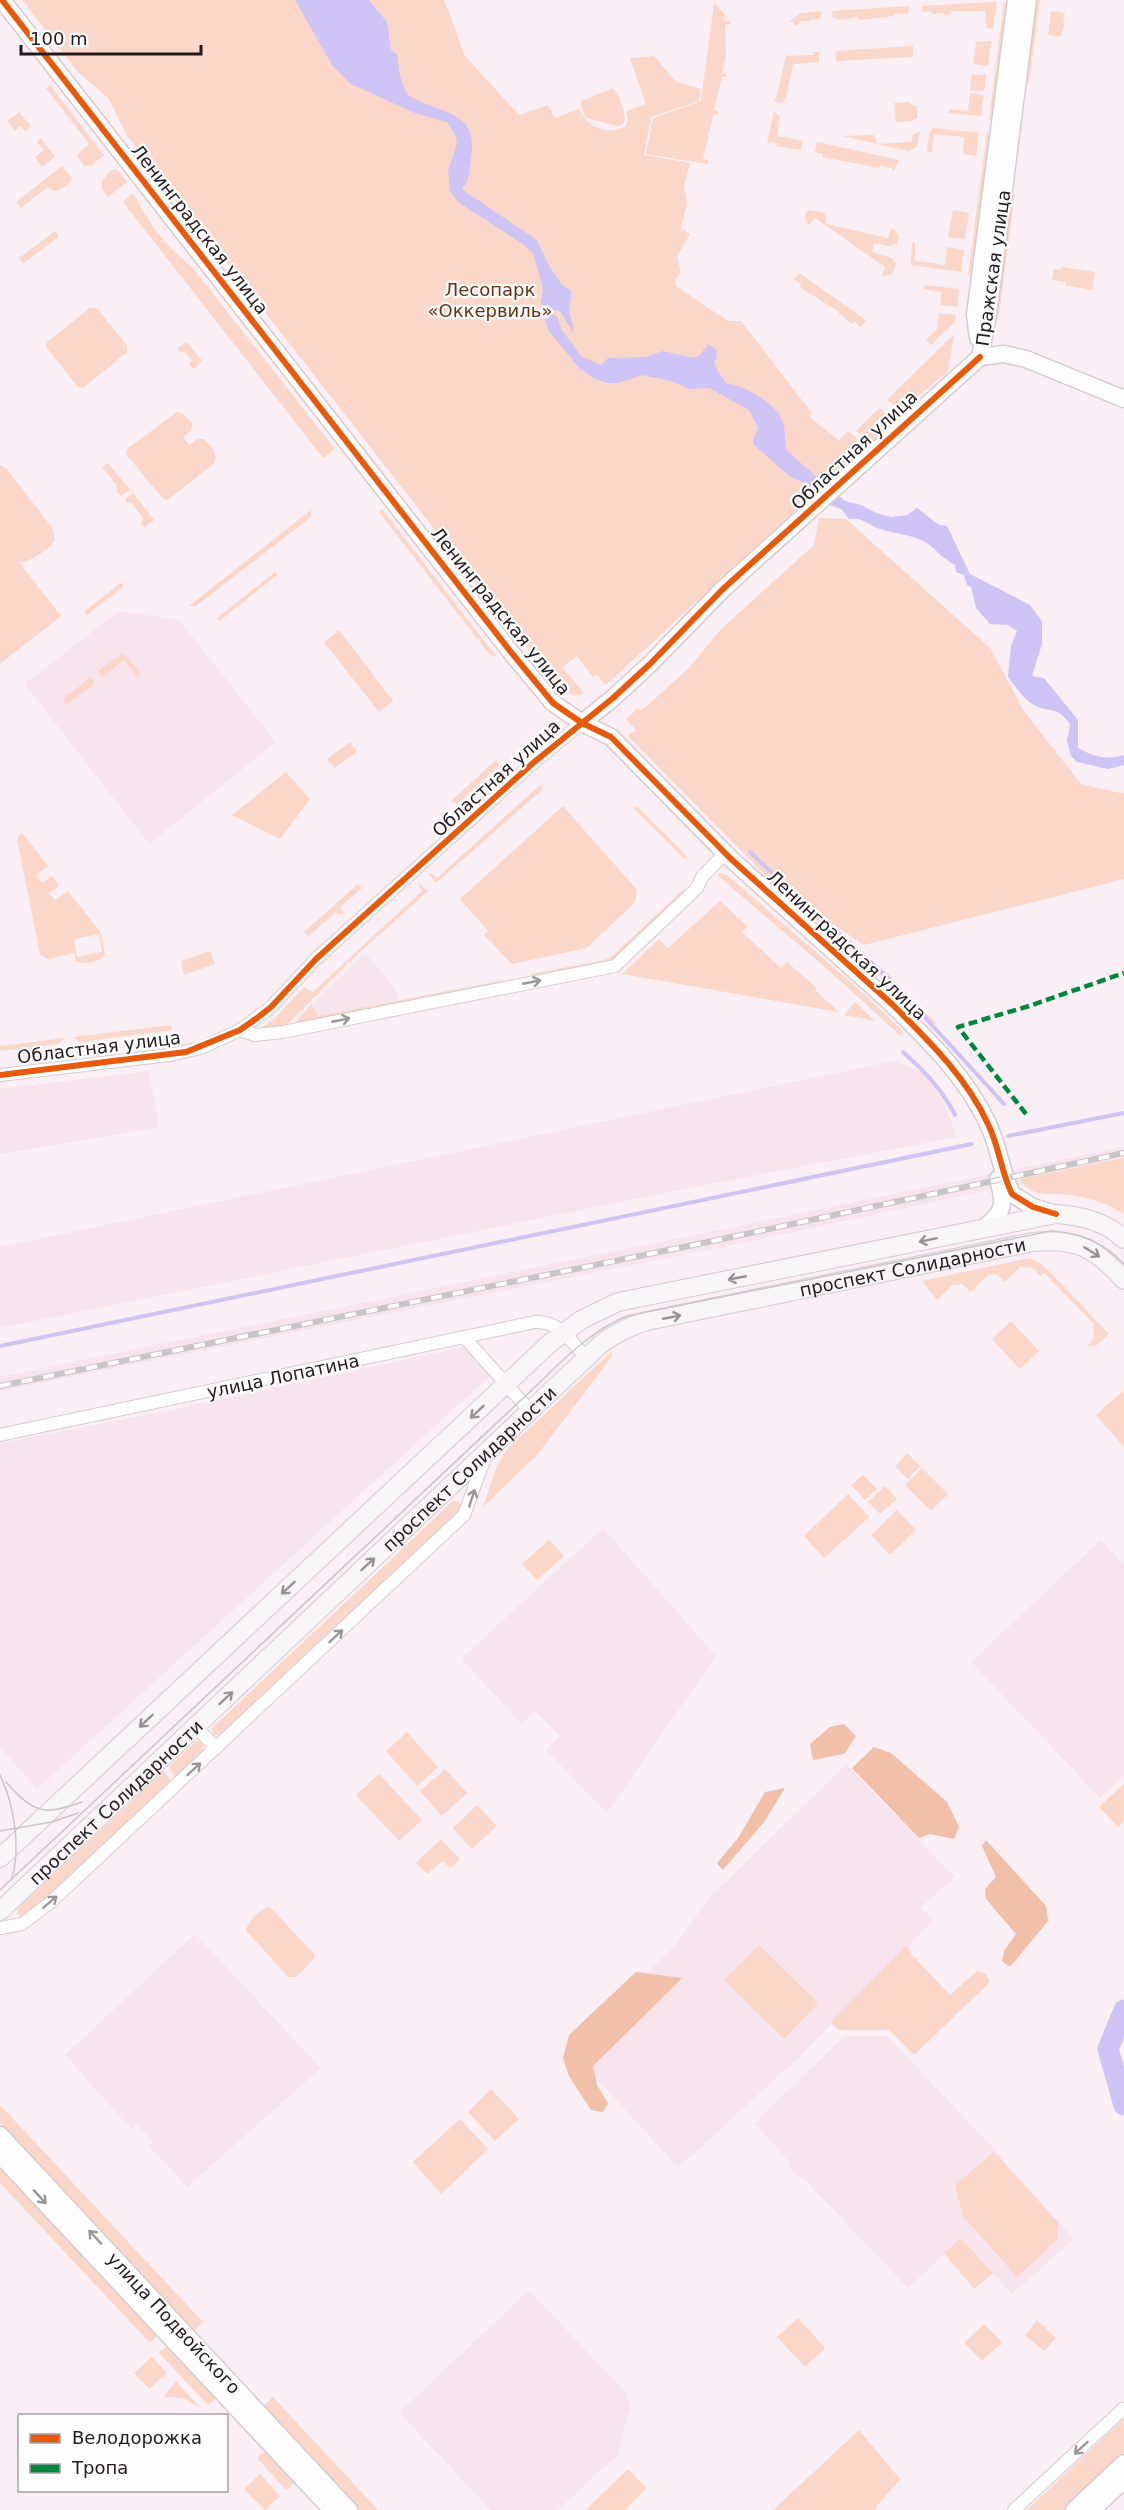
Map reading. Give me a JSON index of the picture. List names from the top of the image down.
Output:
{
  "streets": {
    "main road": ["проспект Солидарности"],
    "street": [
      "Ленинградская улица",
      "Пражская улица",
      "Областная улица",
      "улица Лопатина",
      "улица Подвойского"
    ]
  },
  "crossings": [
    ["Ленинградская улица", "Областная улица"],
    ["Пражская улица", "Областная улица"],
    ["проспект Солидарности", "улица Лопатина"]
  ],
  "parks": ["Лесопарк «Оккервиль»"],
  "legend": ["Велодорожка", "Тропа"],
  "scale_bar": "100 m"
}
